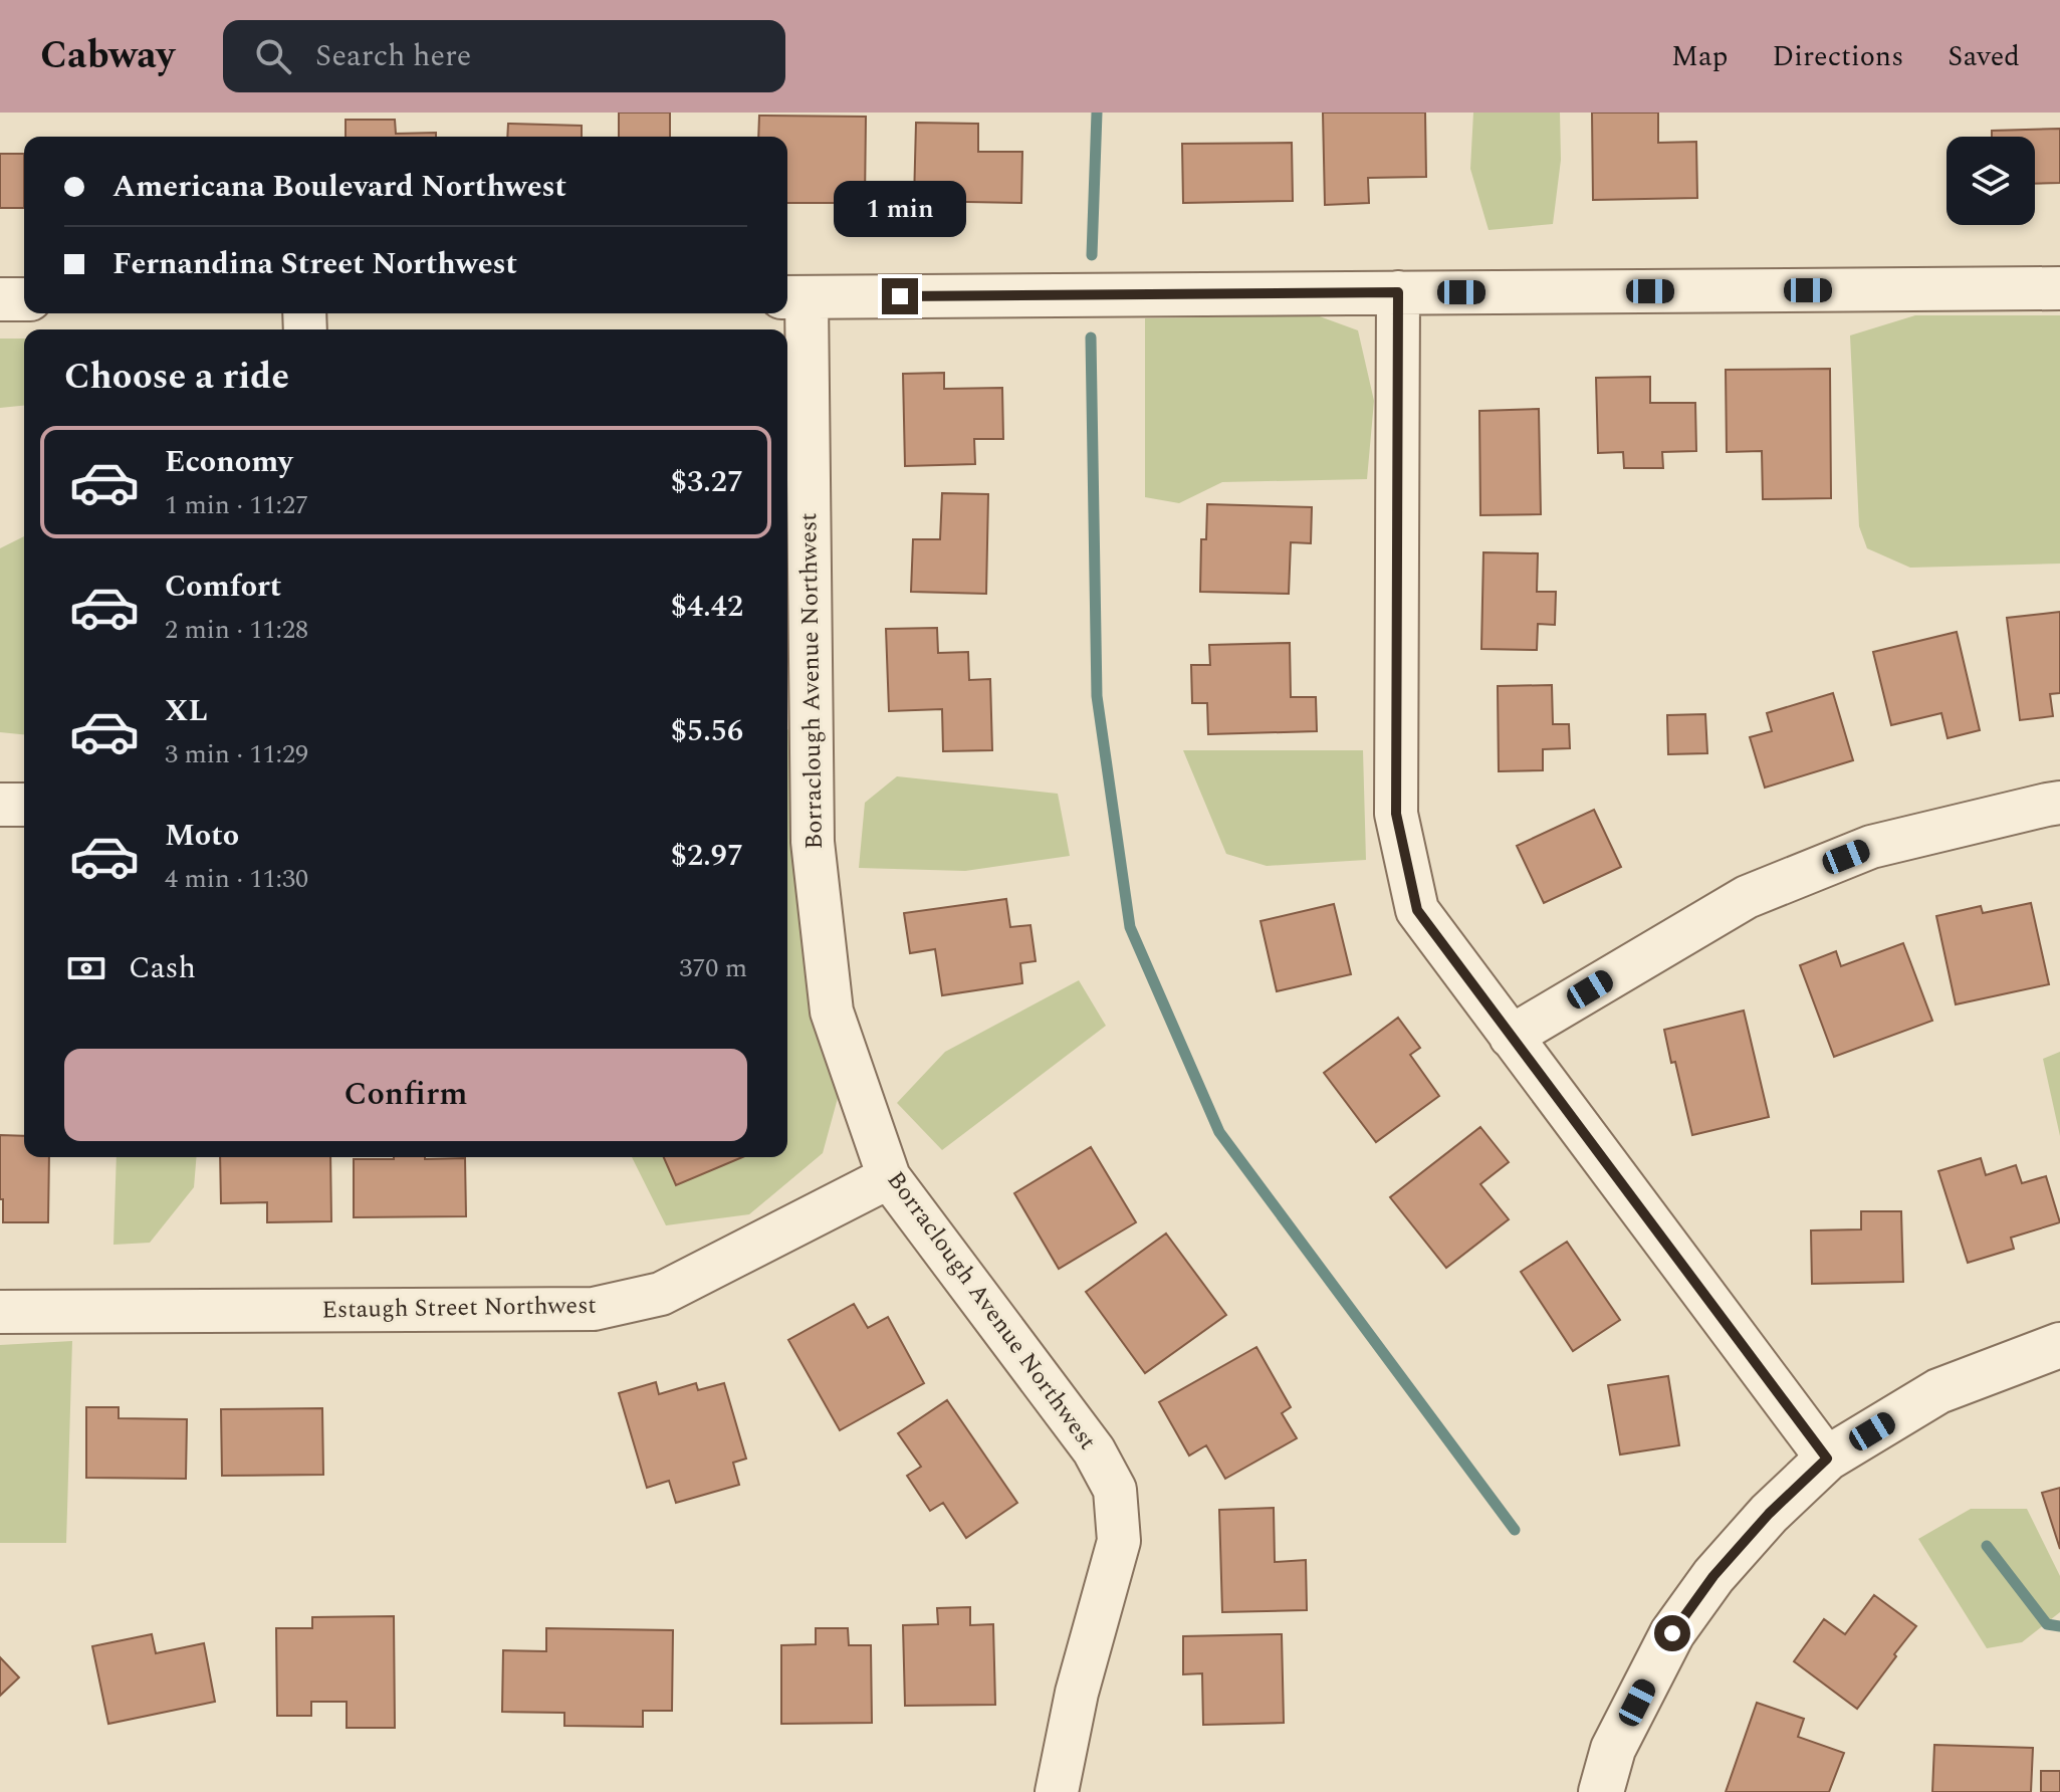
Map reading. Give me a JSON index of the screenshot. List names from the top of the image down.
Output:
{
  "streets": {
    "street": ["Borraclough Avenue Northwest", "Estaugh Street Northwest"]
  },
  "crossings": [
    ["Borraclough Avenue Northwest", "Estaugh Street Northwest"]
  ],
  "page": {
    "header": "Cabway",
    "search": "Search here",
    "nav": ["Map", "Directions", "Saved"],
    "banner": ["Americana Boulevard Northwest", "Fernandina Street Northwest"],
    "bubble": "1 min",
    "heading": "Choose a ride",
    "list": [
      {
        "name": "Economy",
        "note": "1 min · 11:27",
        "value": "$3.27"
      },
      {
        "name": "Comfort",
        "note": "2 min · 11:28",
        "value": "$4.42"
      },
      {
        "name": "XL",
        "note": "3 min · 11:29",
        "value": "$5.56"
      },
      {
        "name": "Moto",
        "note": "4 min · 11:30",
        "value": "$2.97"
      }
    ],
    "pay": ["Cash", "370 m"],
    "buttons": "Confirm"
  }
}
